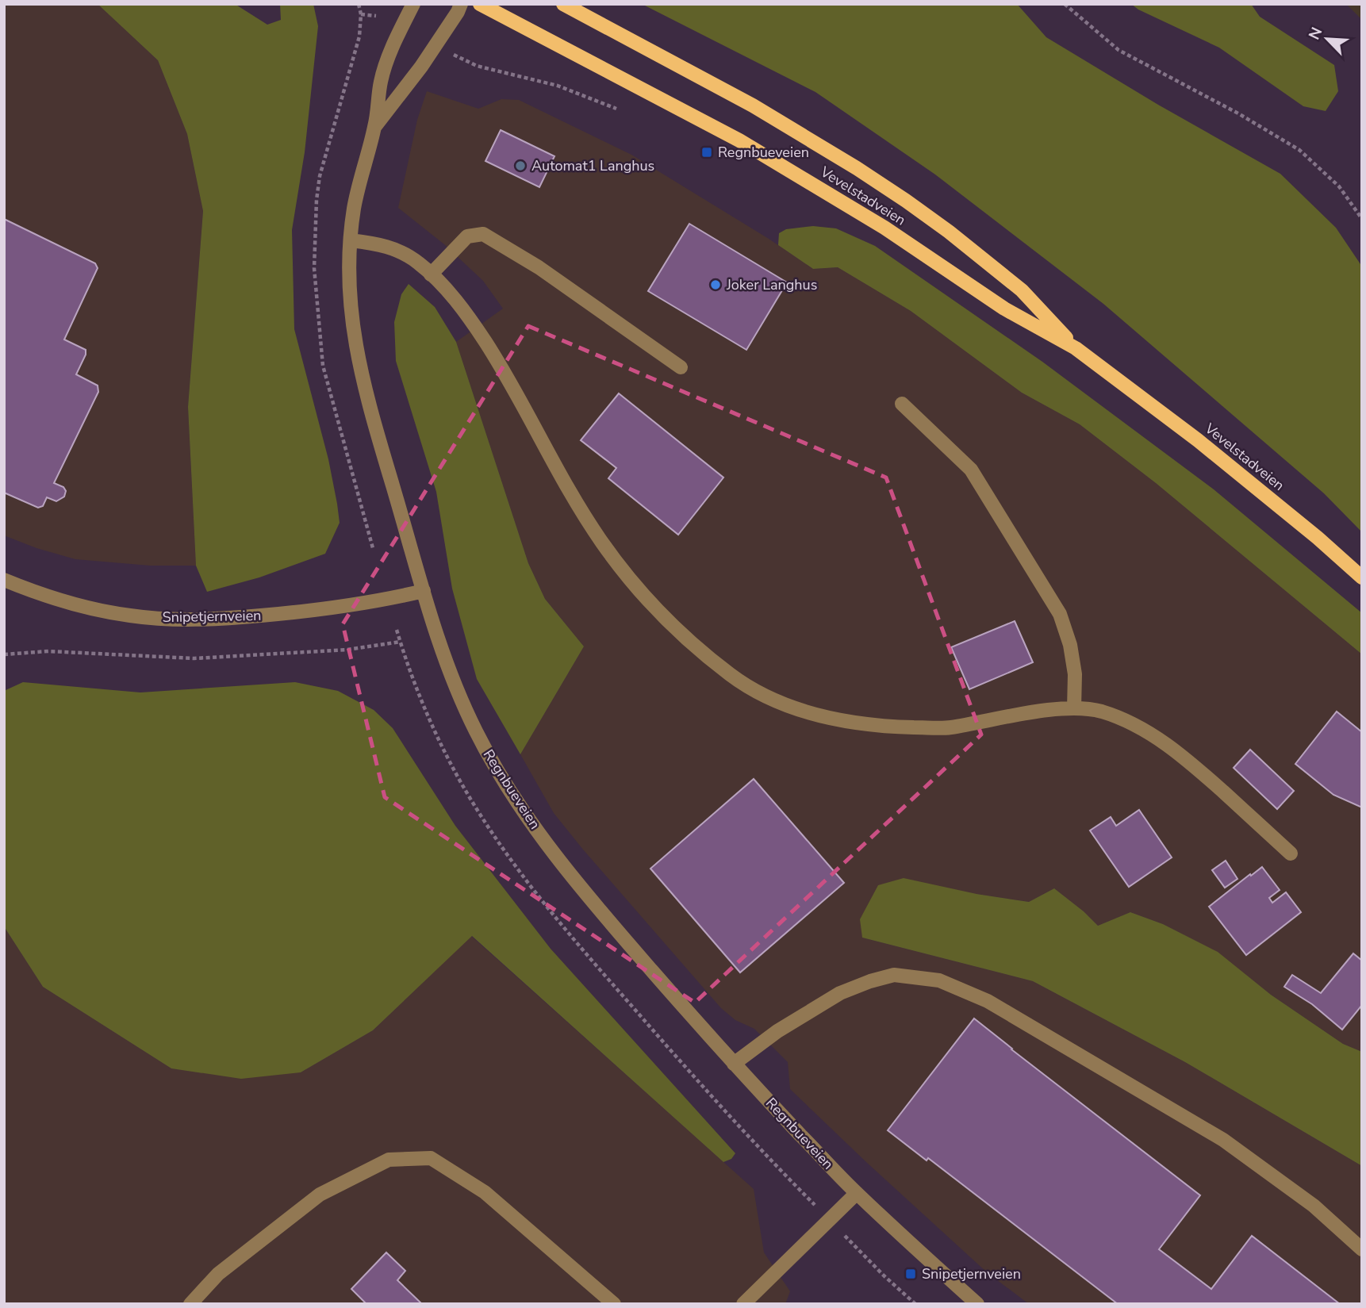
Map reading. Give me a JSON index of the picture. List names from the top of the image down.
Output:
{
  "streets": {
    "main road": ["Vevelstadveien"],
    "street": ["Snipetjernveien", "Regnbueveien"]
  },
  "crossings": [
    ["Snipetjernveien", "Regnbueveien"]
  ],
  "places": {
    "transit": ["Regnbueveien", "Snipetjernveien"],
    "other": ["Automat1 Langhus", "Joker Langhus"]
  },
  "north": "top left"
}
